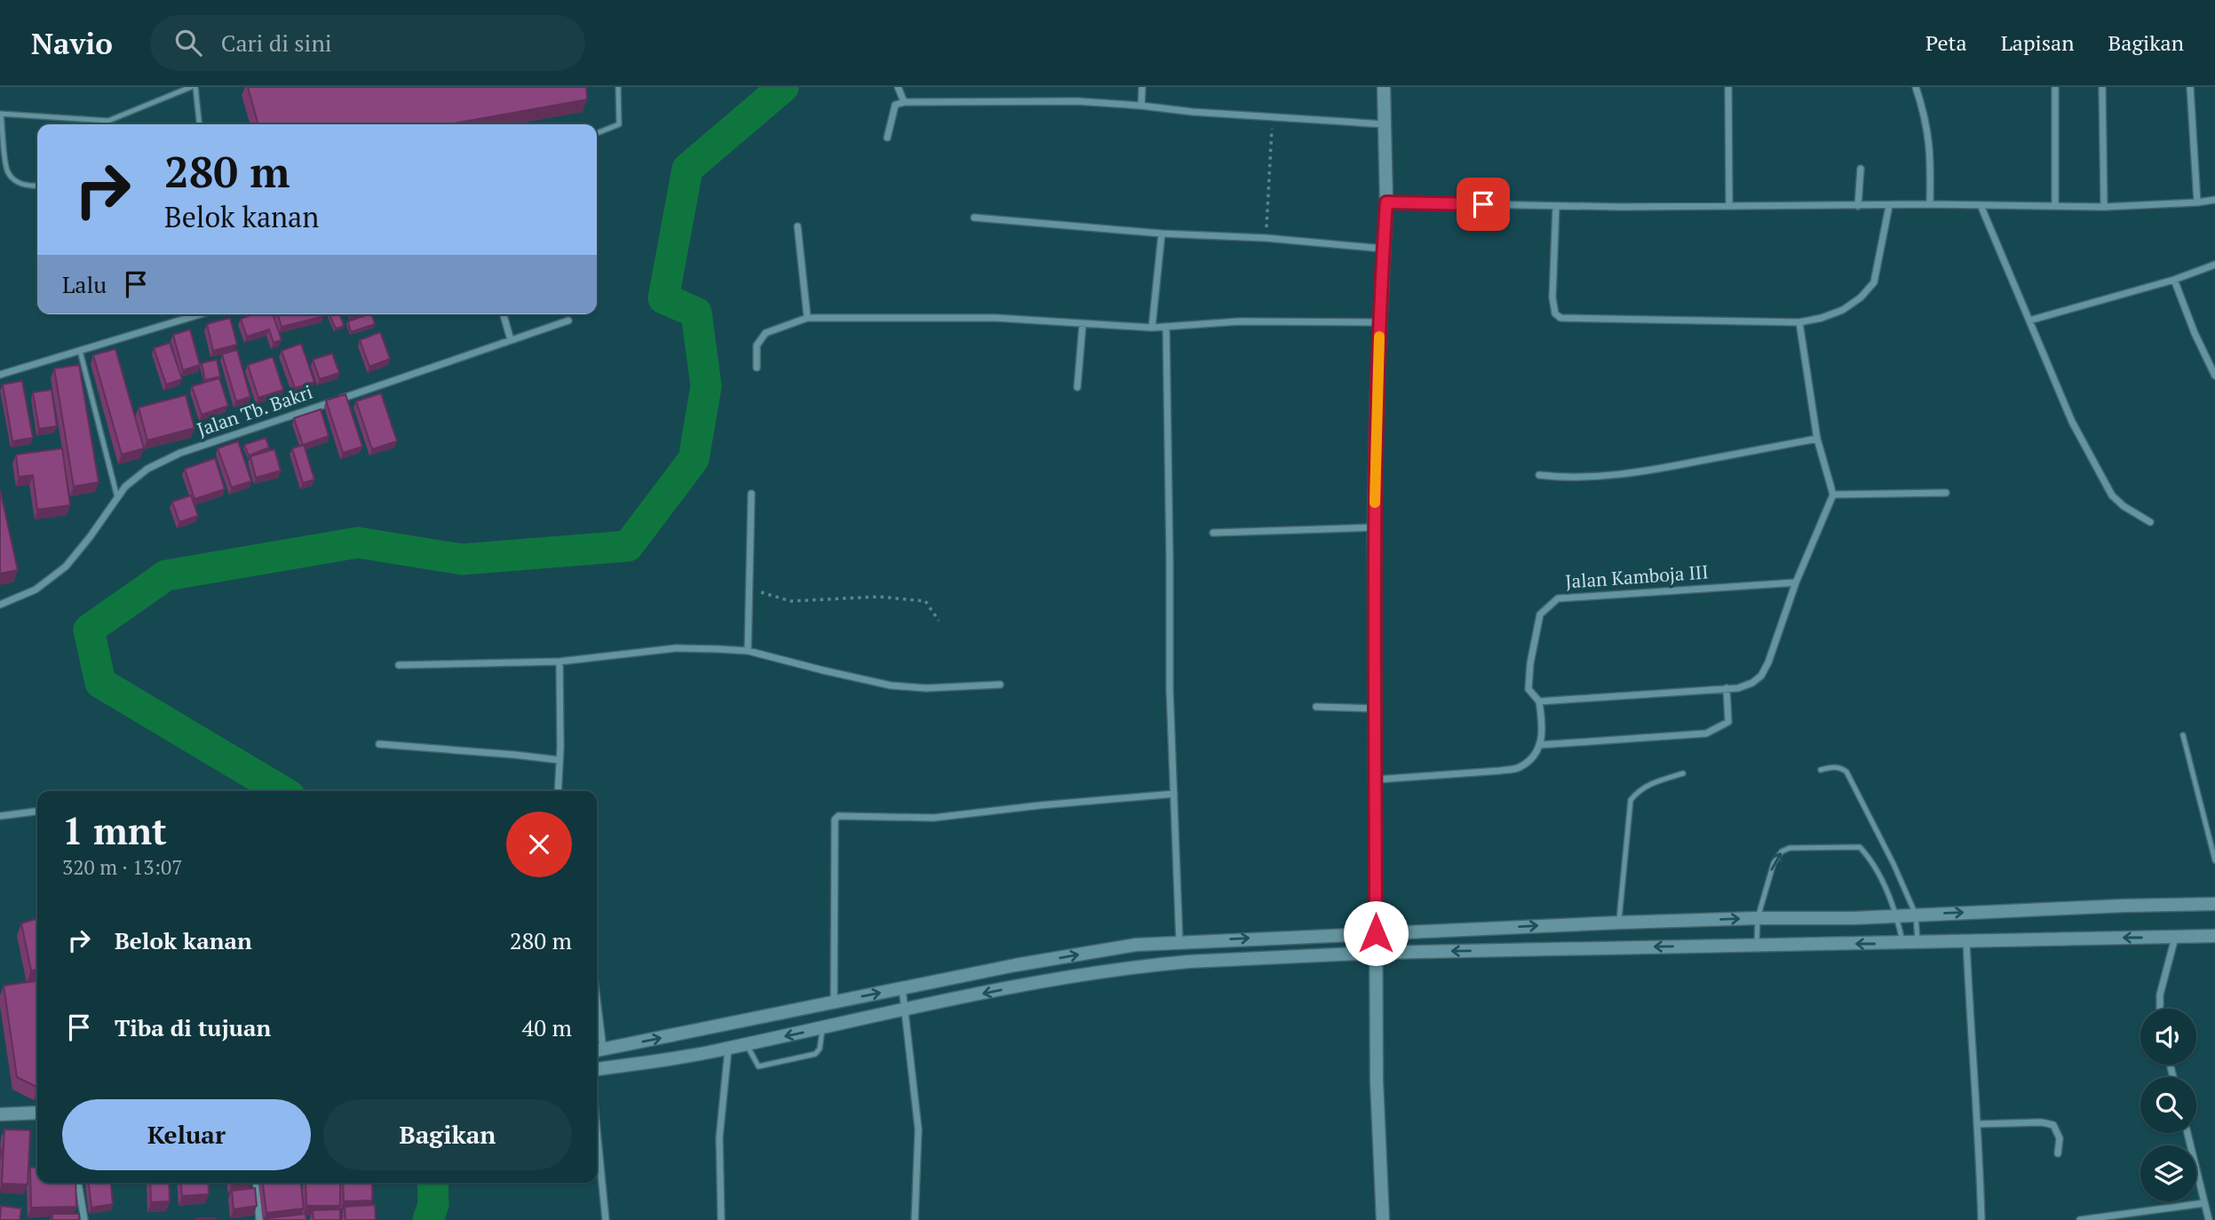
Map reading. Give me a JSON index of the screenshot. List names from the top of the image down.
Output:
{
  "streets": {
    "street": ["Jalan Tb. Bakri", "Jalan Kamboja III"]
  },
  "page": {
    "header": "Navio",
    "search": "Cari di sini",
    "nav": ["Peta", "Lapisan", "Bagikan"],
    "turn": ["280 m", "Belok kanan"],
    "then": "Lalu",
    "heading": ["1 mnt", "320 m · 13:07"],
    "list": [
      {
        "name": "Belok kanan",
        "value": "280 m"
      },
      {
        "name": "Tiba di tujuan",
        "value": "40 m"
      }
    ],
    "buttons": ["Keluar", "Bagikan"]
  }
}
